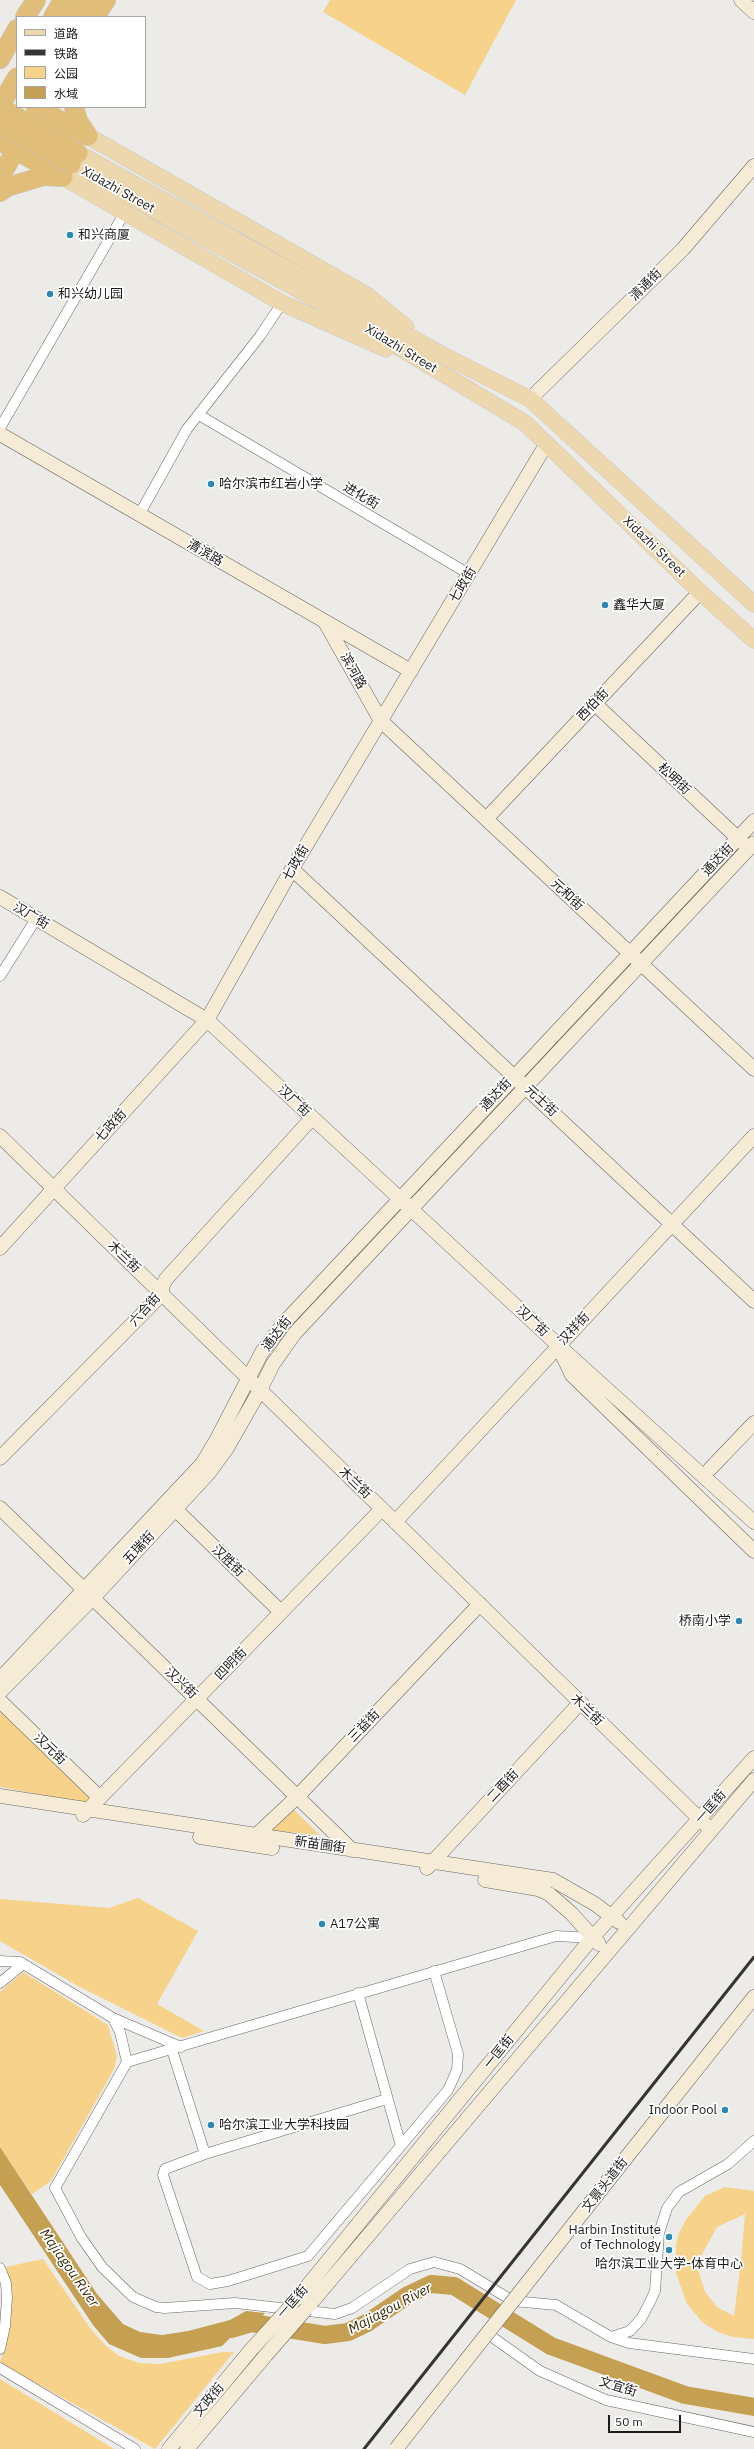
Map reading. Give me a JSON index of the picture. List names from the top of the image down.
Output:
{
  "streets": {
    "highway": ["Xidazhi Street"],
    "street": [
      "清通街",
      "进化街",
      "清滨路",
      "七政街",
      "滨河路",
      "西伯街",
      "松明街",
      "通达街",
      "元和街",
      "汉广街",
      "元士街",
      "木兰街",
      "六合街",
      "汉祥街",
      "五瑞街",
      "汉胜街",
      "四明街",
      "汉兴街",
      "三益街",
      "汉元街",
      "二酉街",
      "一匡街",
      "新苗圃街",
      "文景头道街",
      "文宜街",
      "文政街"
    ]
  },
  "crossings": [
    ["Xidazhi Street", "清通街"],
    ["Xidazhi Street", "七政街"],
    ["Xidazhi Street", "西伯街"],
    ["进化街", "七政街"],
    ["清滨路", "七政街"],
    ["清滨路", "滨河路"],
    ["七政街", "滨河路"],
    ["七政街", "元和街"],
    ["七政街", "汉广街"],
    ["七政街", "元士街"],
    ["七政街", "木兰街"],
    ["滨河路", "元和街"],
    ["西伯街", "松明街"],
    ["西伯街", "元和街"],
    ["松明街", "通达街"],
    ["通达街", "元和街"],
    ["通达街", "汉广街"],
    ["通达街", "元士街"],
    ["通达街", "木兰街"],
    ["通达街", "五瑞街"],
    ["汉广街", "六合街"],
    ["汉广街", "汉祥街"],
    ["元士街", "汉祥街"],
    ["木兰街", "六合街"],
    ["木兰街", "汉祥街"],
    ["木兰街", "五瑞街"],
    ["木兰街", "四明街"],
    ["木兰街", "三益街"],
    ["木兰街", "二酉街"],
    ["木兰街", "一匡街"],
    ["五瑞街", "汉胜街"],
    ["五瑞街", "汉兴街"],
    ["汉胜街", "四明街"],
    ["四明街", "汉兴街"],
    ["四明街", "汉元街"],
    ["四明街", "新苗圃街"],
    ["汉兴街", "三益街"],
    ["汉兴街", "新苗圃街"],
    ["三益街", "新苗圃街"],
    ["二酉街", "新苗圃街"],
    ["一匡街", "新苗圃街"],
    ["一匡街", "文政街"],
    ["文景头道街", "文宜街"]
  ],
  "water": ["Majiagou River"],
  "places": [
    "和兴商厦",
    "和兴幼儿园",
    "哈尔滨市红岩小学",
    "鑫华大厦",
    "桥南小学",
    "A17公寓",
    "Indoor Pool",
    "哈尔滨工业大学科技园",
    "Harbin Institute of Technology",
    "哈尔滨工业大学-体育中心"
  ],
  "legend": [
    "道路",
    "铁路",
    "公园",
    "水域"
  ],
  "scale_bar": "50 m"
}
